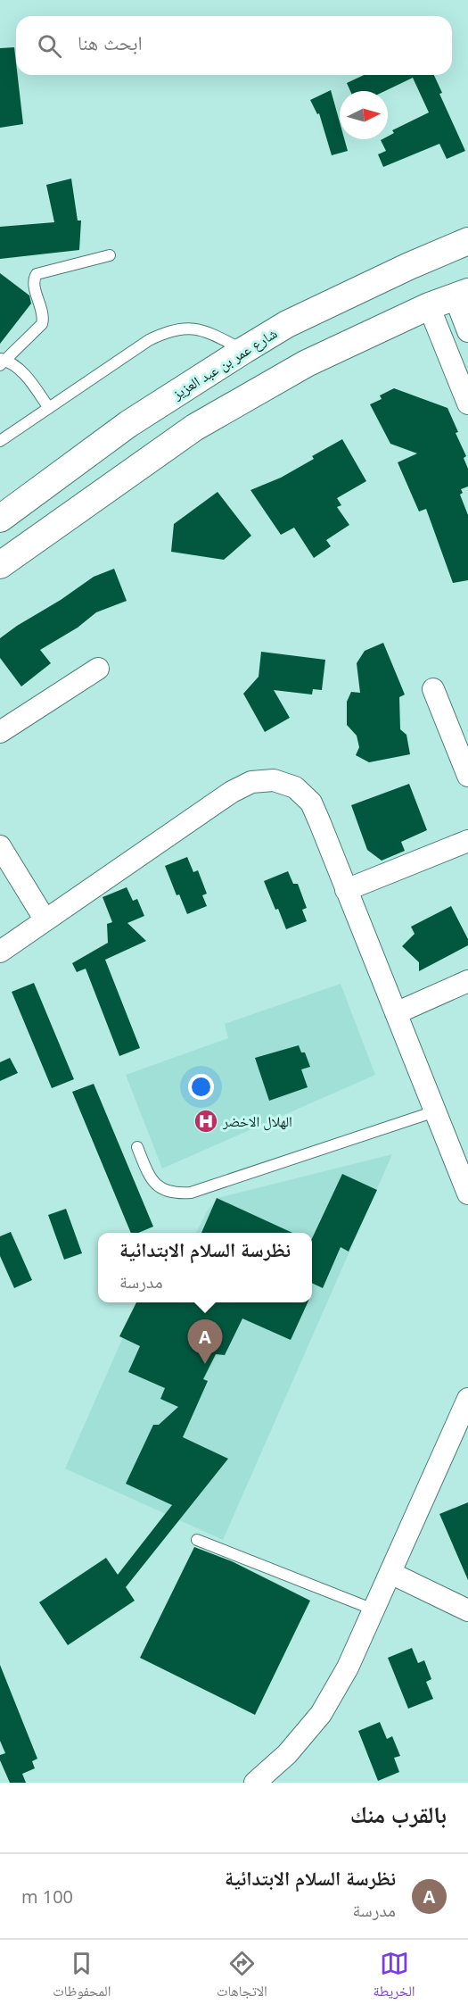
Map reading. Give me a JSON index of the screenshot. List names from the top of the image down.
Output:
{
  "streets": {
    "street": ["شارع عمر بن عبد العزيز"]
  },
  "places": {
    "hospital": ["الهلال الاخضر"]
  },
  "north": "right",
  "page": {
    "search": "ابحث هنا",
    "popup": ["نظرسة السلام الابتدائية", "مدرسة"],
    "pins": "A",
    "heading": "بالقرب منك",
    "list": [
      {
        "mark": "A",
        "name": "نظرسة السلام الابتدائية",
        "note": "مدرسة",
        "value": "100 m"
      }
    ],
    "nav": ["الخريطة", "الاتجاهات", "المحفوظات"]
  }
}
